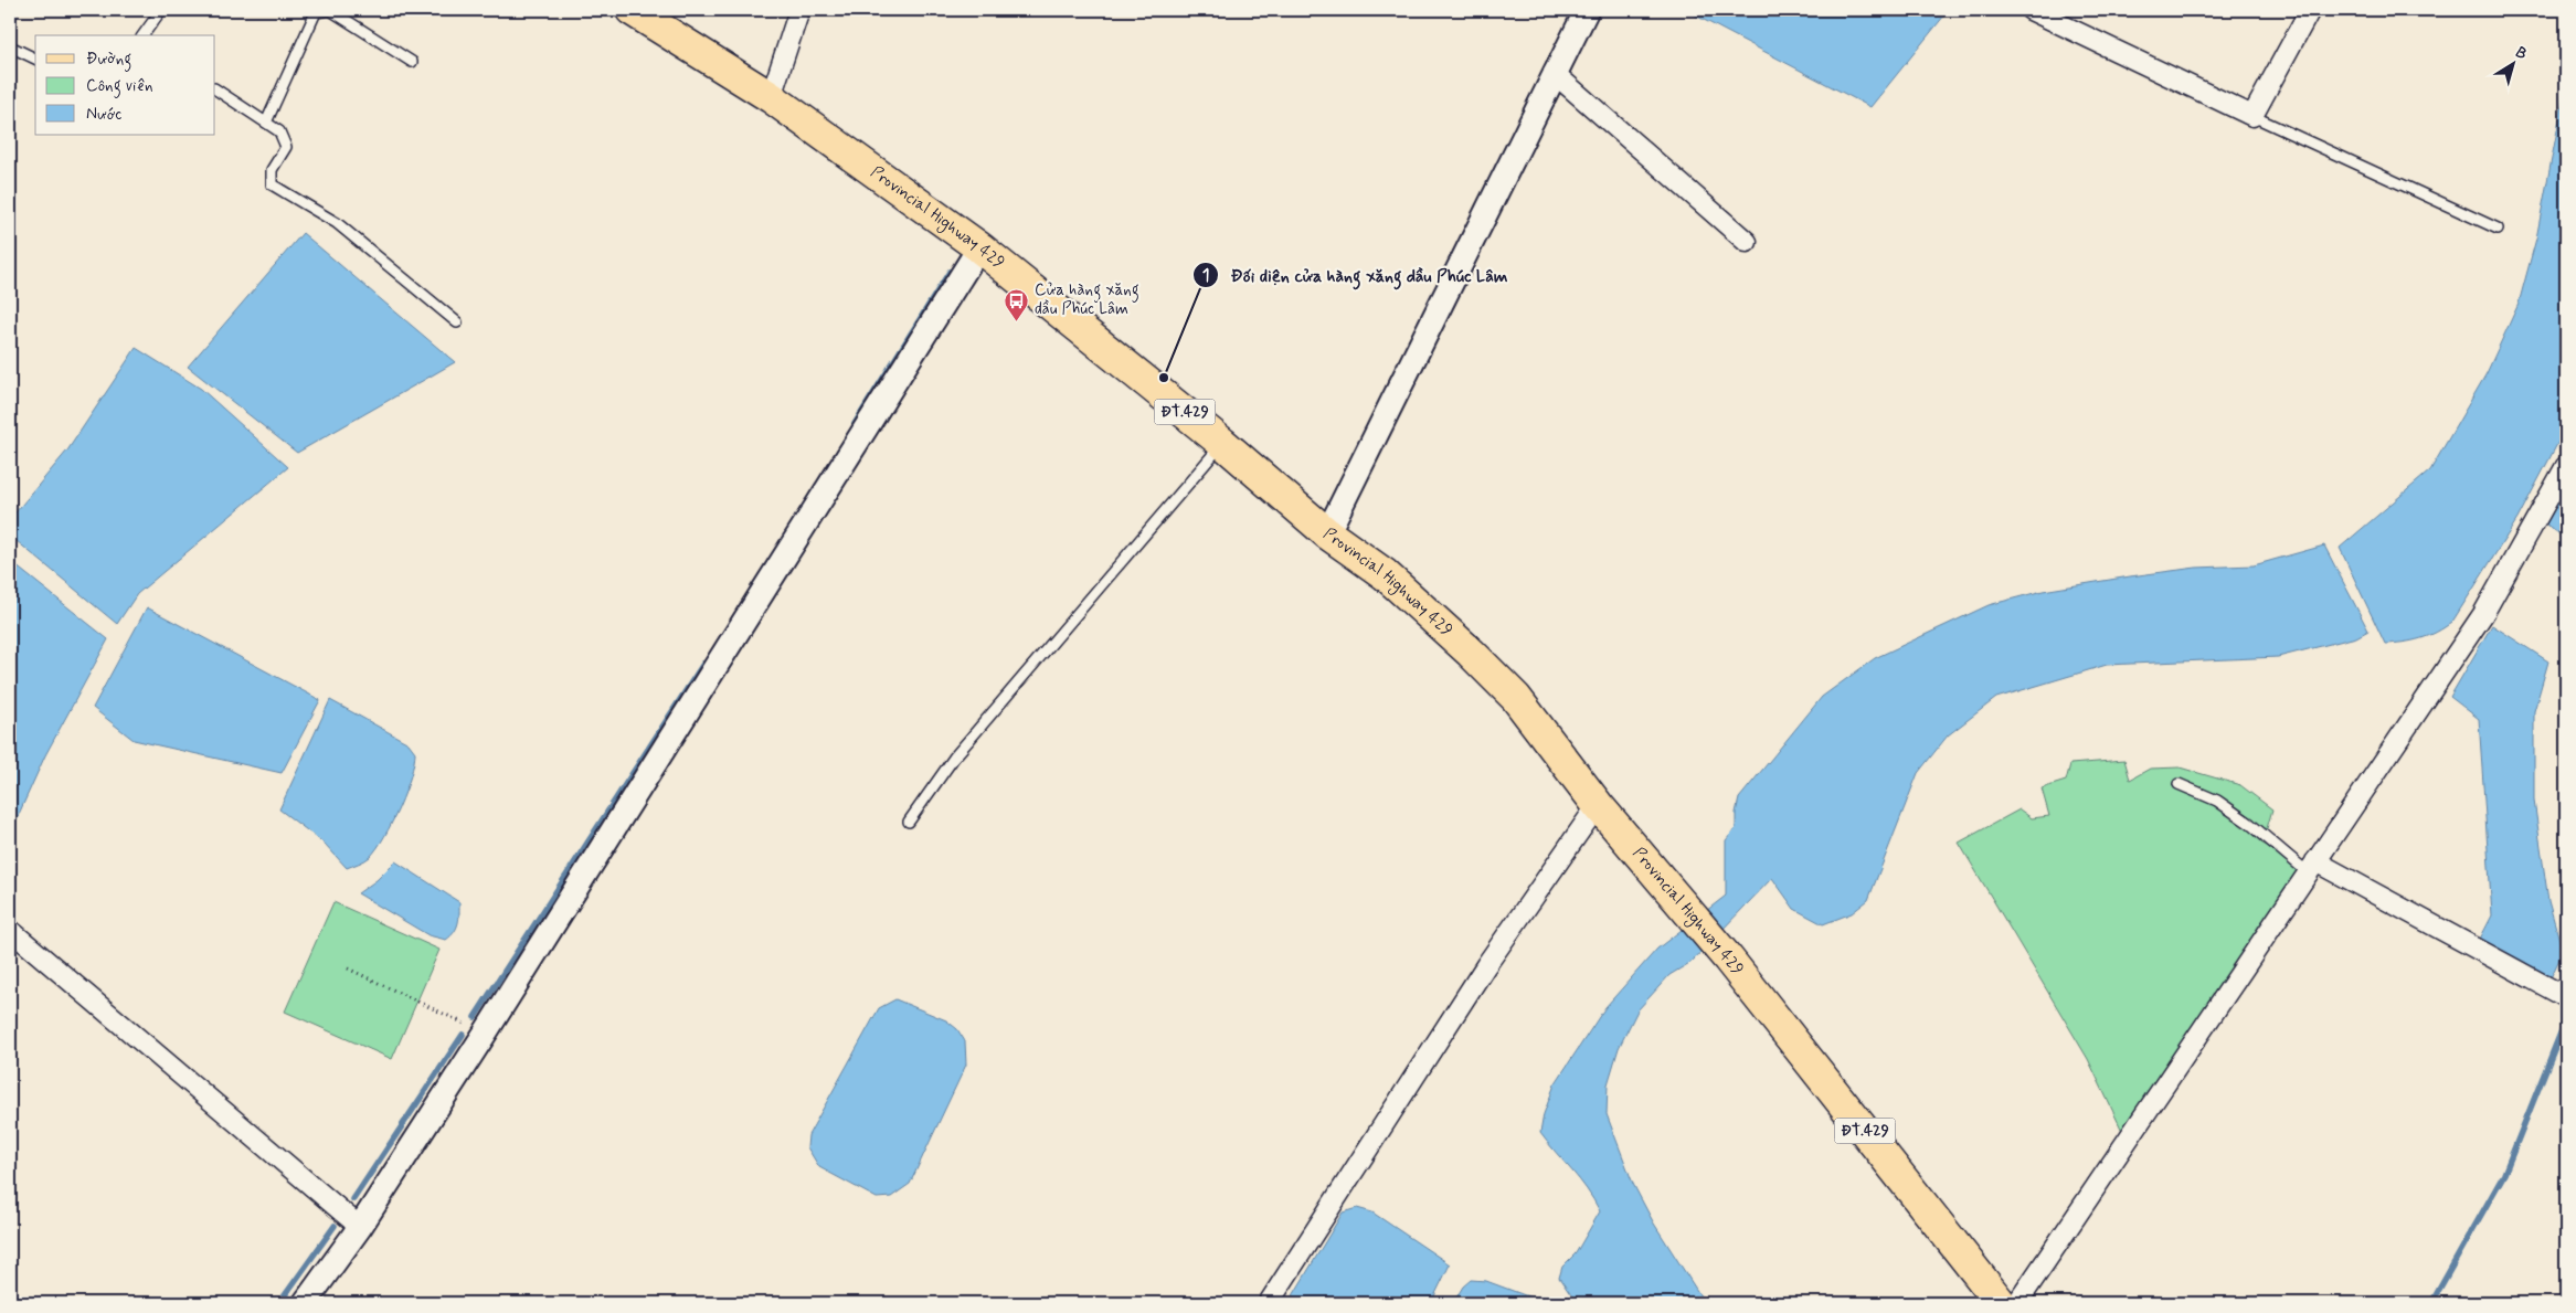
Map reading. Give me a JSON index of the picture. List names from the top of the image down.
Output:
{
  "streets": {
    "main road": ["Provincial Highway 429", "ĐT.429"]
  },
  "places": {
    "bus stop": ["Cửa hàng xăng dầu Phúc Lâm"],
    "other": ["Đối diện cửa hàng xăng dầu Phúc Lâm"]
  },
  "legend": ["Đường", "Công viên", "Nước"],
  "north": "top right"
}
